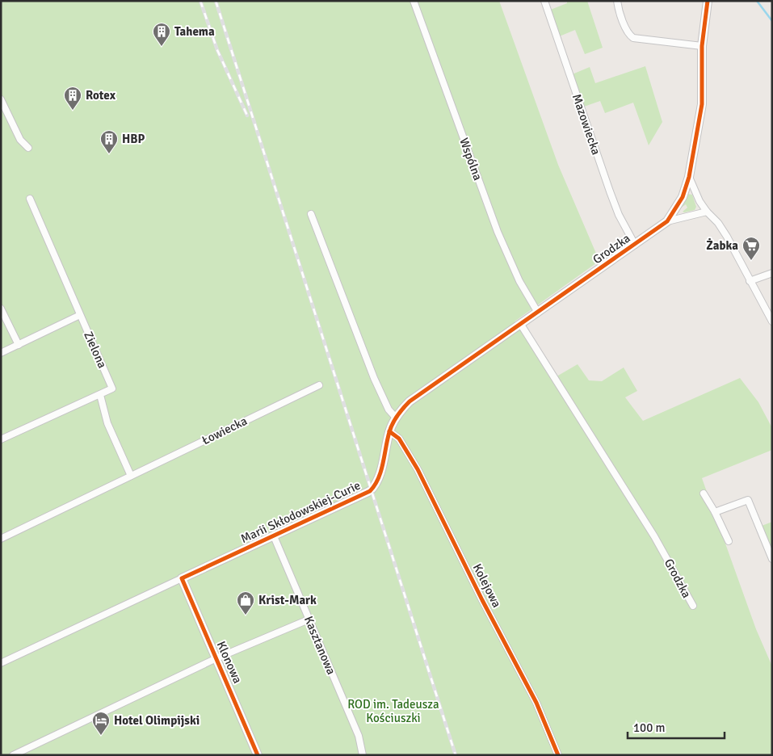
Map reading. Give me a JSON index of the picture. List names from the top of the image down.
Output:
{
  "streets": {
    "street": [
      "Mazowiecka",
      "Wspólna",
      "Grodzka",
      "Zielona",
      "Łowiecka",
      "Marii Skłodowskiej-Curie",
      "Kolejowa",
      "Kasztanowa",
      "Klonowa"
    ]
  },
  "crossings": [
    ["Mazowiecka", "Grodzka"],
    ["Wspólna", "Grodzka"],
    ["Grodzka", "Marii Skłodowskiej-Curie"],
    ["Grodzka", "Kolejowa"],
    ["Marii Skłodowskiej-Curie", "Kolejowa"],
    ["Marii Skłodowskiej-Curie", "Kasztanowa"],
    ["Marii Skłodowskiej-Curie", "Klonowa"]
  ],
  "parks": ["ROD im. Tadeusza Kościuszki"],
  "places": {
    "building": ["Tahema", "Rotex", "HBP"],
    "supermarket": ["Żabka"],
    "shop": ["Krist-Mark"],
    "hotel": ["Hotel Olimpijski"]
  },
  "scale_bar": "100 m"
}
